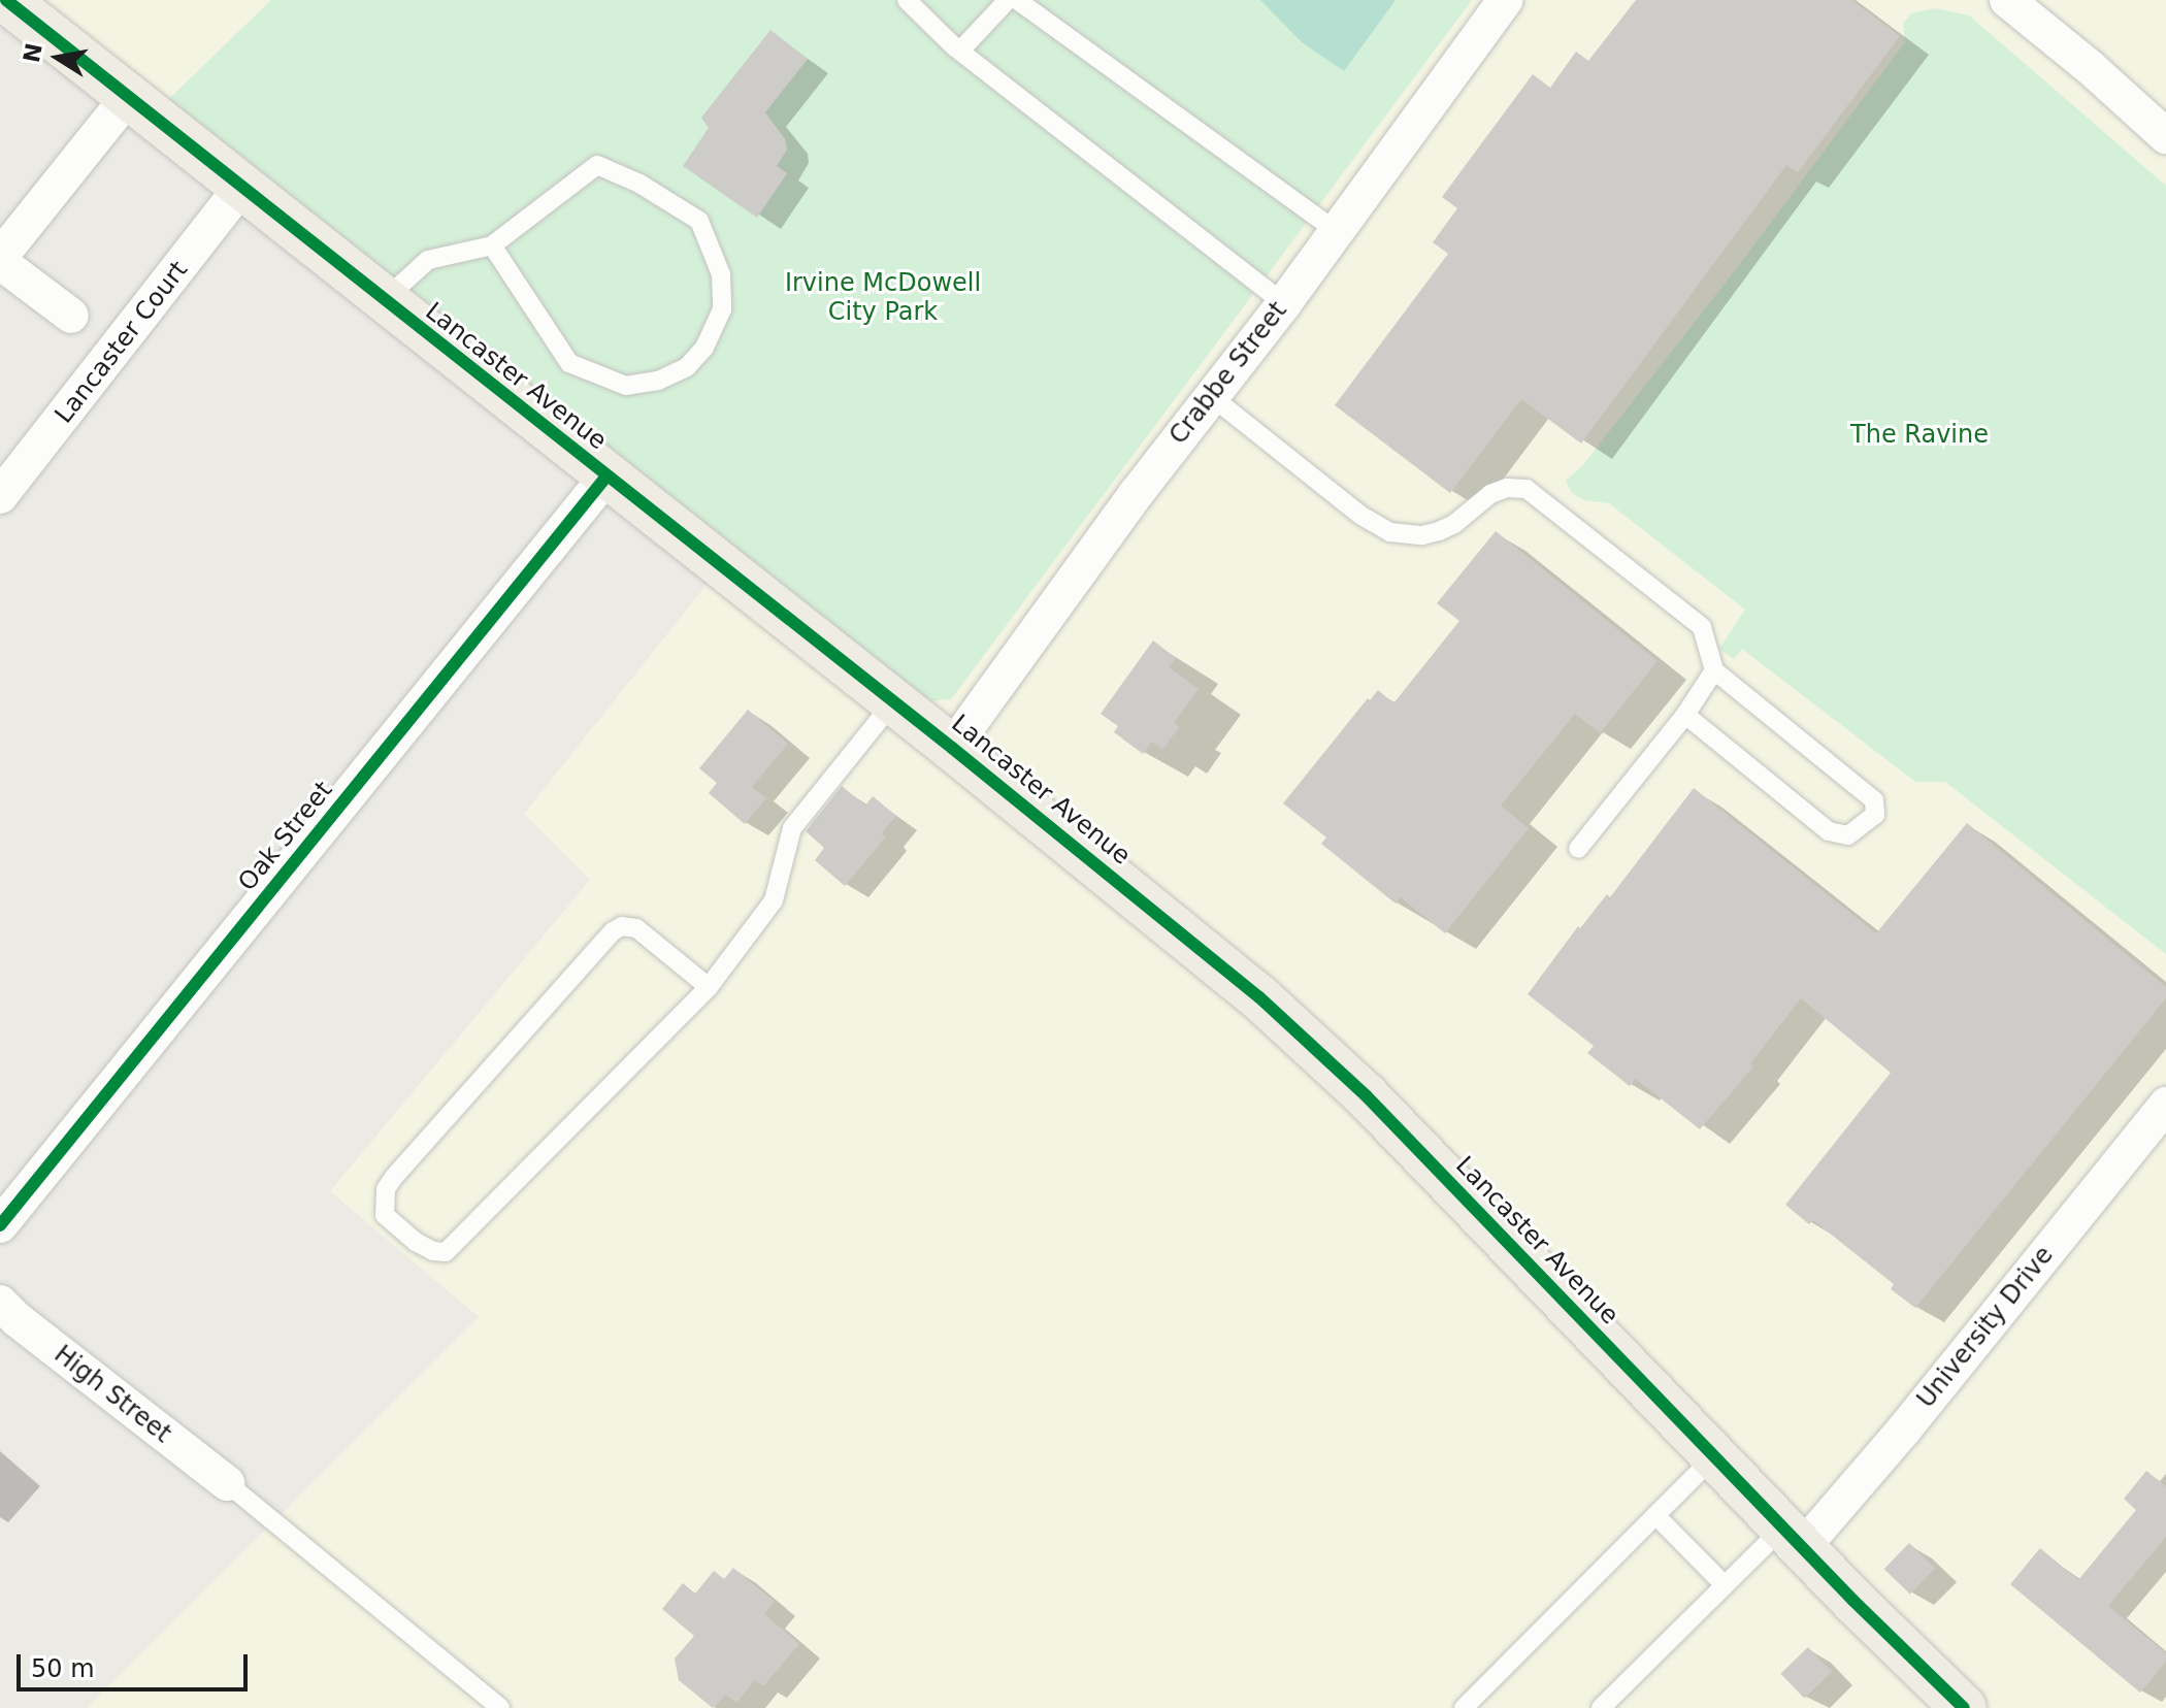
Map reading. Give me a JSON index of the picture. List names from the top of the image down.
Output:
{
  "streets": {
    "main road": ["Lancaster Avenue"],
    "street": [
      "Lancaster Court",
      "Crabbe Street",
      "Oak Street",
      "University Drive",
      "High Street"
    ]
  },
  "crossings": [
    ["Lancaster Court", "Lancaster Avenue"],
    ["Crabbe Street", "Lancaster Avenue"],
    ["Lancaster Avenue", "Oak Street"],
    ["Lancaster Avenue", "University Drive"]
  ],
  "parks": ["Irvine McDowell City Park", "The Ravine"],
  "scale_bar": "50 m",
  "north": "left"
}
